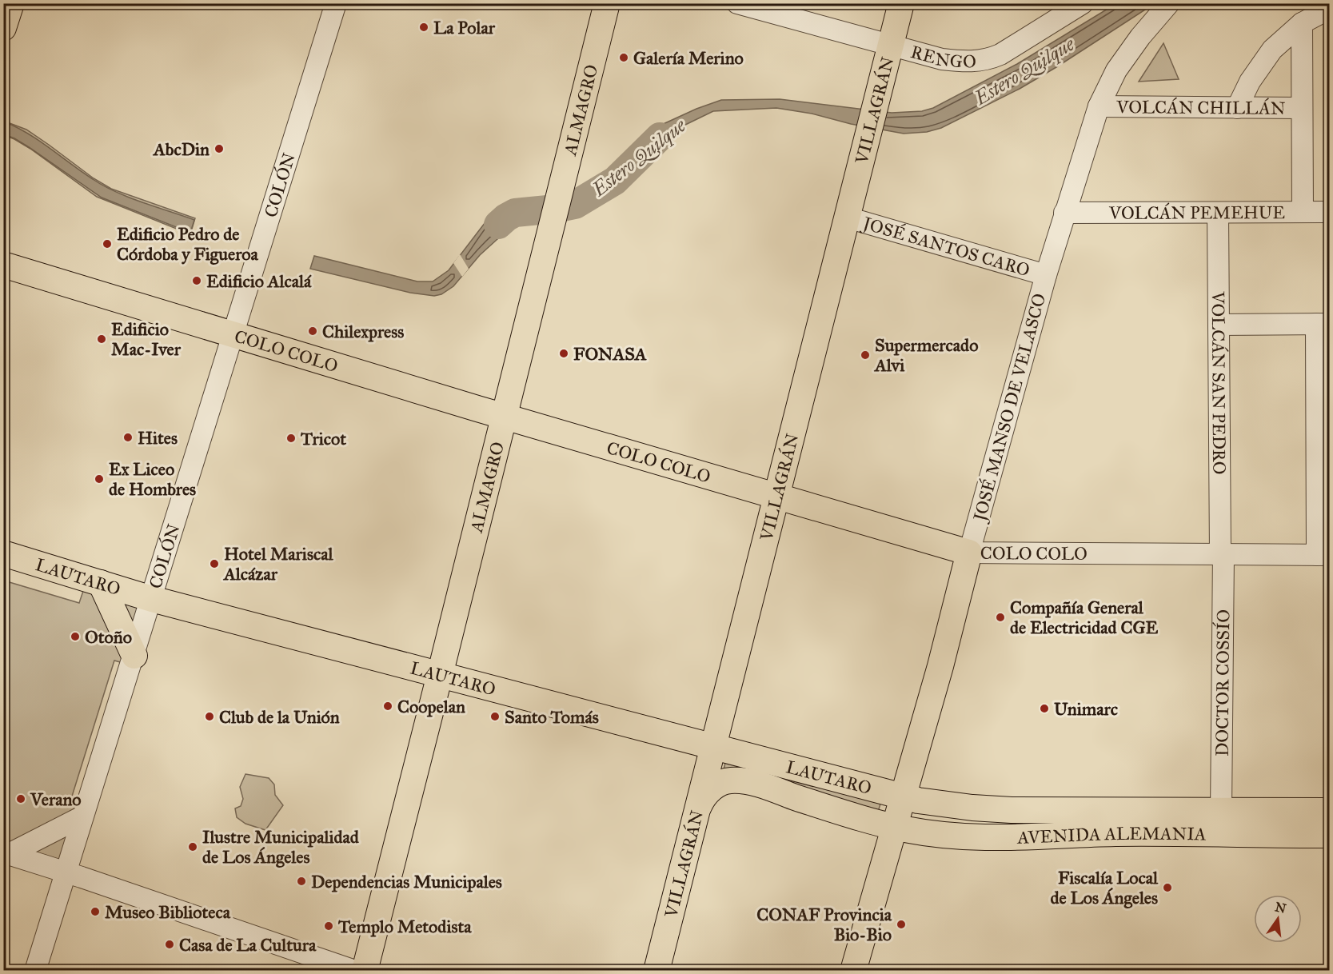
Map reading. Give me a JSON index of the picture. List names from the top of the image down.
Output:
{
  "streets": {
    "main road": [
      "ALMAGRO",
      "VILLAGRÁN",
      "COLO COLO",
      "JOSÉ MANSO DE VELASCO",
      "LAUTARO",
      "AVENIDA ALEMANIA"
    ],
    "street": [
      "RENGO",
      "VOLCÁN CHILLÁN",
      "COLÓN",
      "VOLCÁN PEMEHUE",
      "JOSÉ SANTOS CARO",
      "VOLCÁN SAN PEDRO",
      "DOCTOR COSSÍO"
    ]
  },
  "crossings": [
    ["RENGO", "VILLAGRÁN"],
    ["VOLCÁN CHILLÁN", "JOSÉ MANSO DE VELASCO"],
    ["ALMAGRO", "COLO COLO"],
    ["ALMAGRO", "LAUTARO"],
    ["VILLAGRÁN", "JOSÉ SANTOS CARO"],
    ["VILLAGRÁN", "COLO COLO"],
    ["VILLAGRÁN", "LAUTARO"],
    ["COLÓN", "COLO COLO"],
    ["COLÓN", "LAUTARO"],
    ["VOLCÁN PEMEHUE", "VOLCÁN SAN PEDRO"],
    ["VOLCÁN PEMEHUE", "JOSÉ MANSO DE VELASCO"],
    ["JOSÉ SANTOS CARO", "JOSÉ MANSO DE VELASCO"],
    ["COLO COLO", "VOLCÁN SAN PEDRO"],
    ["COLO COLO", "JOSÉ MANSO DE VELASCO"],
    ["COLO COLO", "DOCTOR COSSÍO"],
    ["VOLCÁN SAN PEDRO", "DOCTOR COSSÍO"],
    ["JOSÉ MANSO DE VELASCO", "LAUTARO"],
    ["JOSÉ MANSO DE VELASCO", "AVENIDA ALEMANIA"],
    ["LAUTARO", "AVENIDA ALEMANIA"],
    ["DOCTOR COSSÍO", "AVENIDA ALEMANIA"]
  ],
  "water": ["Estero Quilque"],
  "places": [
    "La Polar",
    "Galería Merino",
    "AbcDin",
    "Edificio Pedro de Córdoba y Figueroa",
    "Edificio Alcalá",
    "Chilexpress",
    "Edificio Mac-Iver",
    "FONASA",
    "Supermercado Alvi",
    "Hites",
    "Tricot",
    "Ex Liceo de Hombres",
    "Hotel Mariscal Alcázar",
    "Compañía General de Electricidad CGE",
    "Otoño",
    "Coopelan",
    "Unimarc",
    "Club de la Unión",
    "Santo Tomás",
    "Verano",
    "Ilustre Municipalidad de Los Ángeles",
    "Dependencias Municipales",
    "Fiscalía Local de Los Ángeles",
    "Museo Biblioteca",
    "CONAF Provincia Bio-Bio",
    "Templo Metodista",
    "Casa de La Cultura"
  ],
  "north": "top"
}
